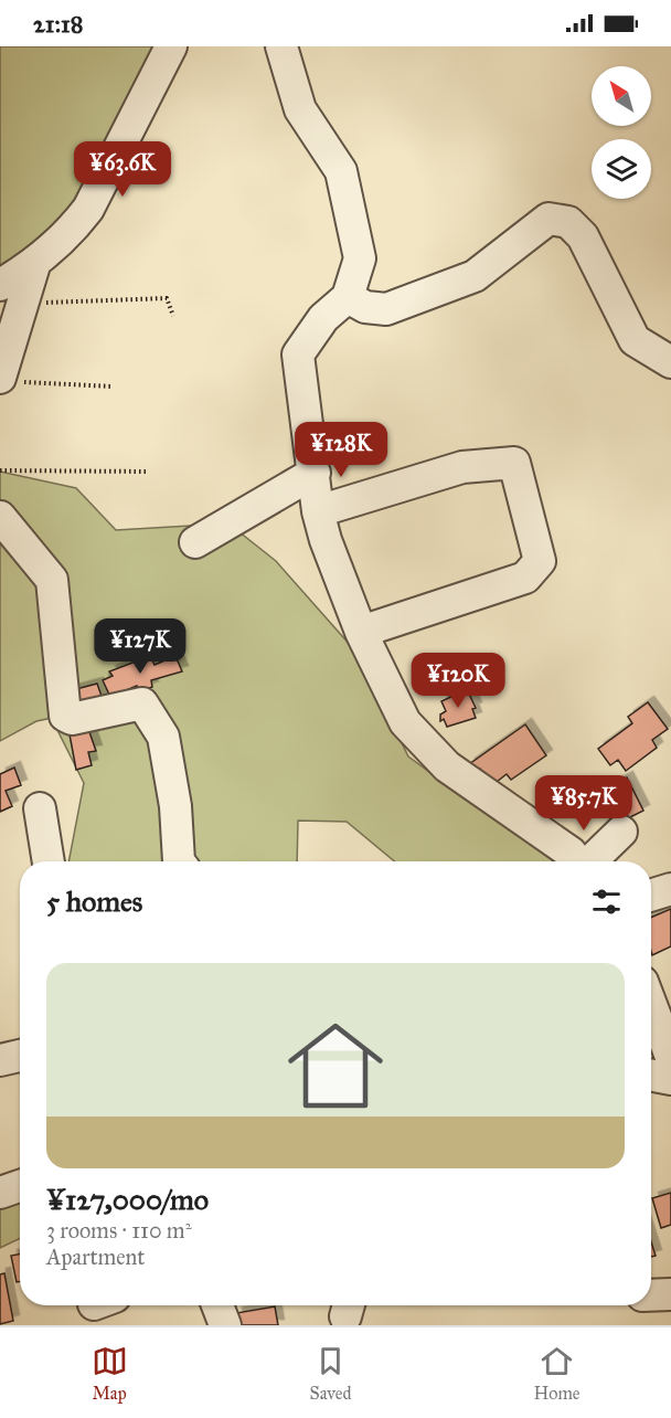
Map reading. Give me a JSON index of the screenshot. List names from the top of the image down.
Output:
{
  "north": "top left",
  "page": {
    "status": "21:18",
    "price": [
      "¥63.6K",
      "¥128K",
      "¥127K",
      "¥120K",
      "¥85.7K"
    ],
    "heading": "5 homes",
    "list": [
      {
        "name": "¥127,000/mo",
        "note": "3 rooms · 110 m² · Apartment"
      }
    ],
    "tabs": ["Map", "Saved", "Home"]
  }
}
